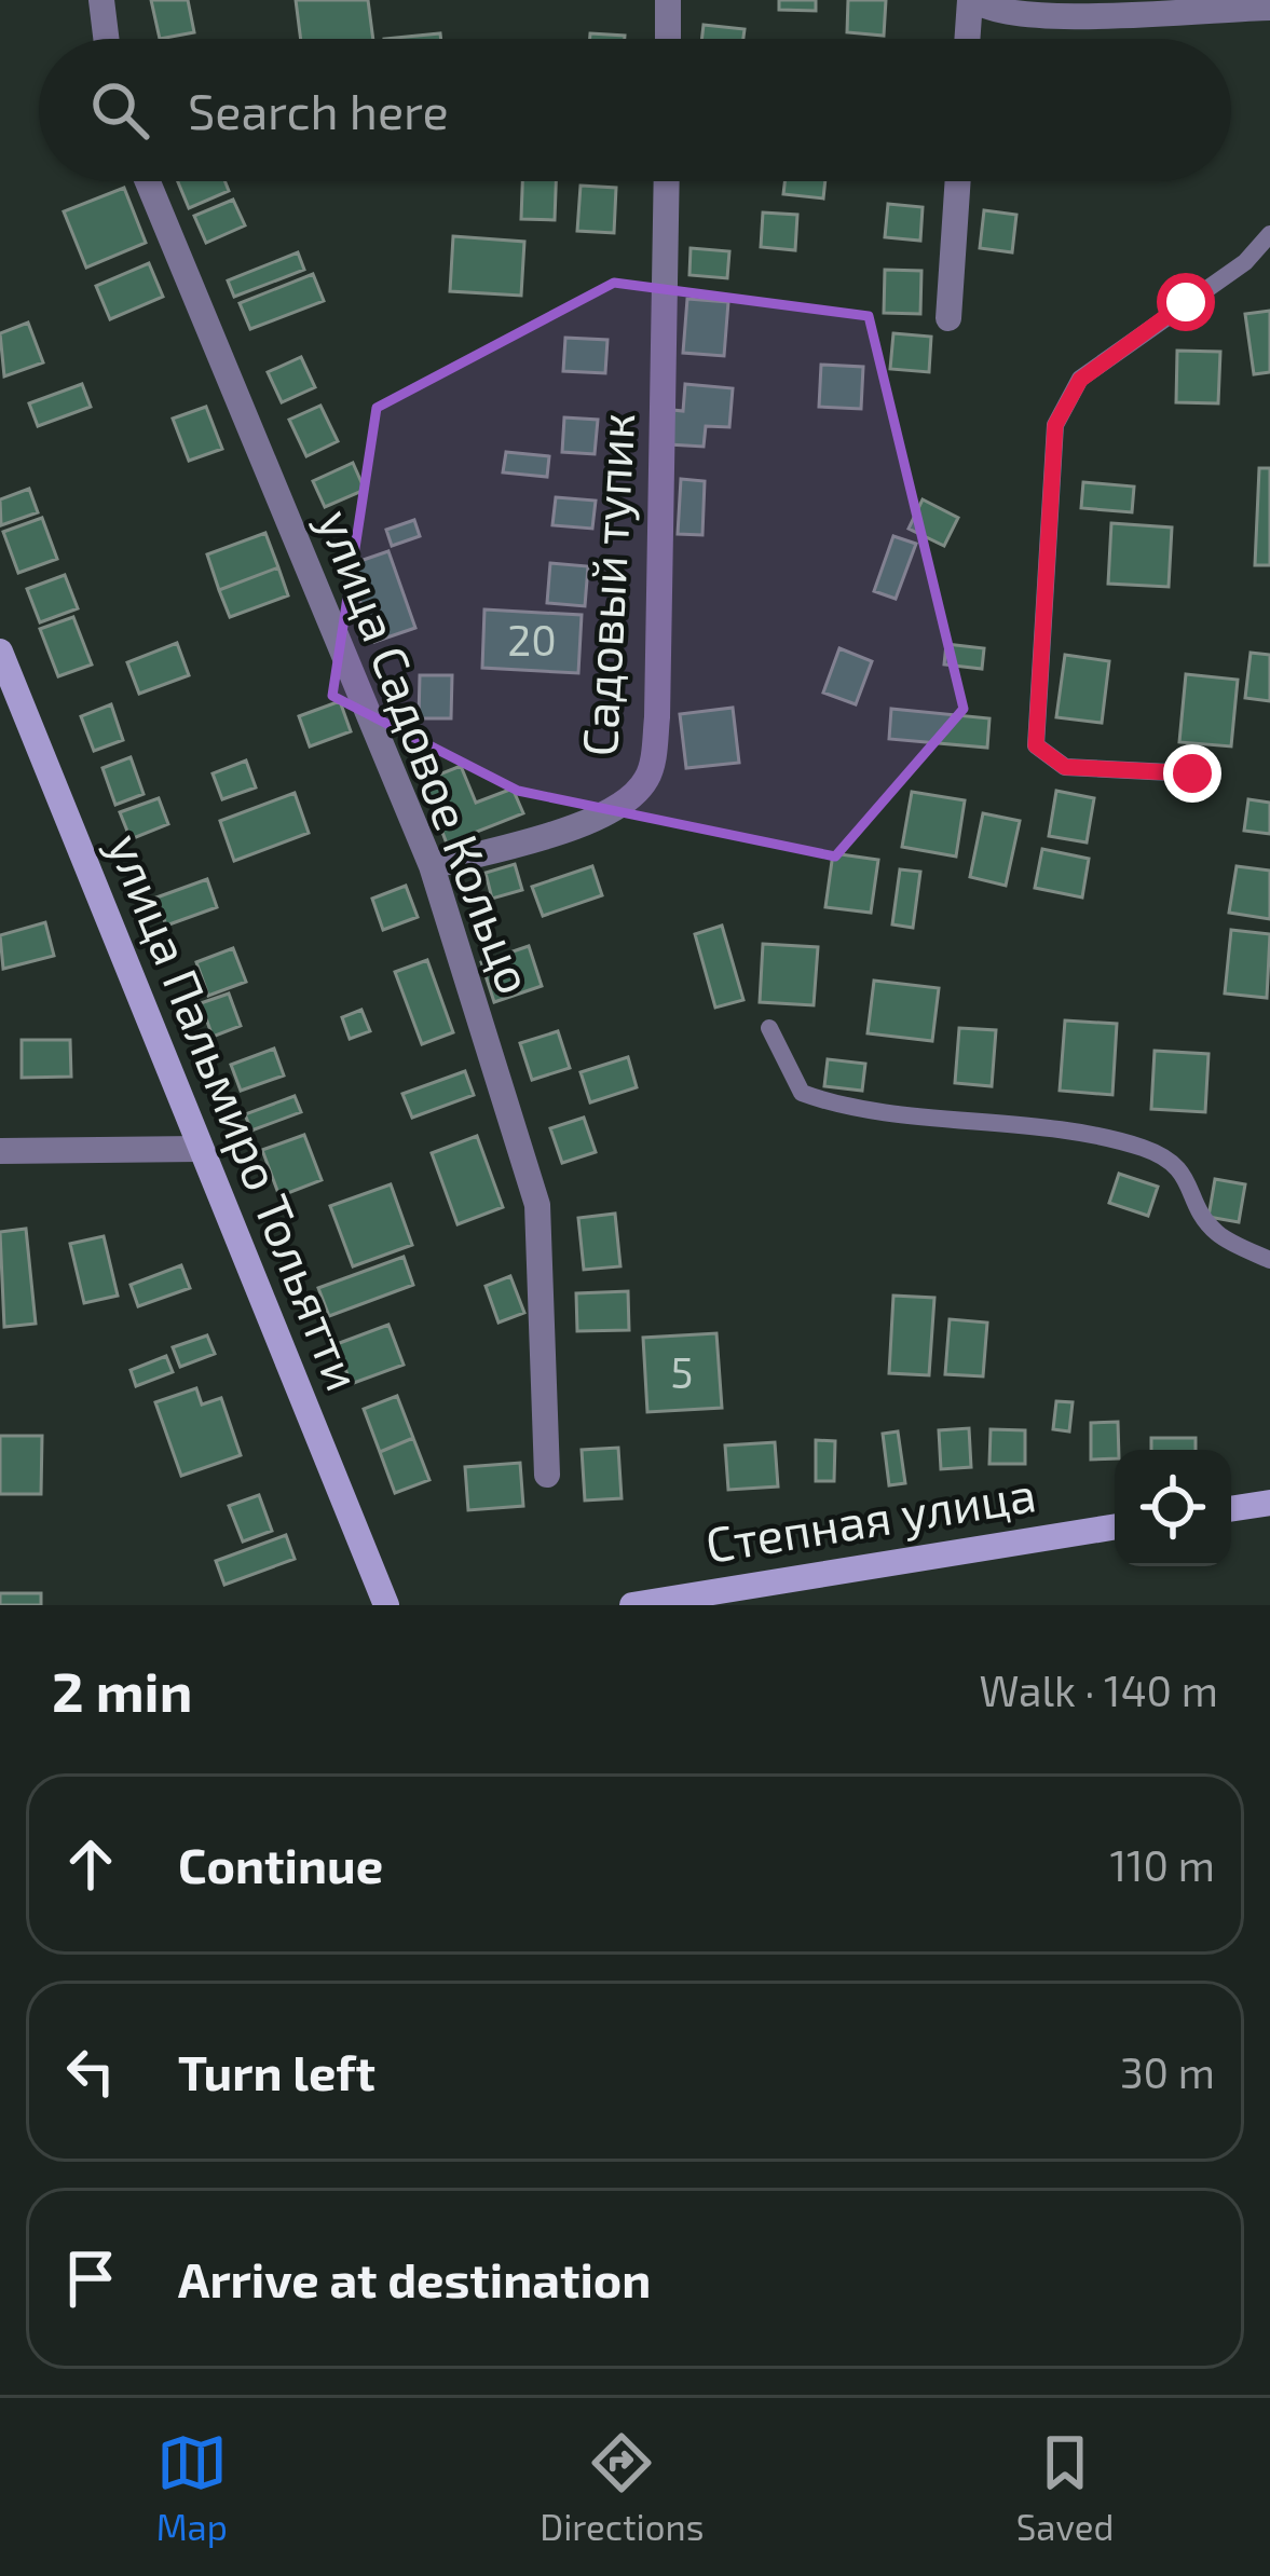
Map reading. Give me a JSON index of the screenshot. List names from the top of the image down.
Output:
{
  "streets": {
    "street": [
      "Садовый тупик",
      "улица Садовое Кольцо",
      "улица Пальмиро Тольятти",
      "Степная улица"
    ]
  },
  "crossings": [
    ["Садовый тупик", "улица Садовое Кольцо"]
  ],
  "house_numbers": ["20", "5"],
  "page": {
    "search": "Search here",
    "heading": ["2 min", "Walk · 140 m"],
    "list": [
      ["Continue", "110 m"],
      ["Turn left", "30 m"],
      "Arrive at destination"
    ],
    "nav": ["Map", "Directions", "Saved"]
  }
}
